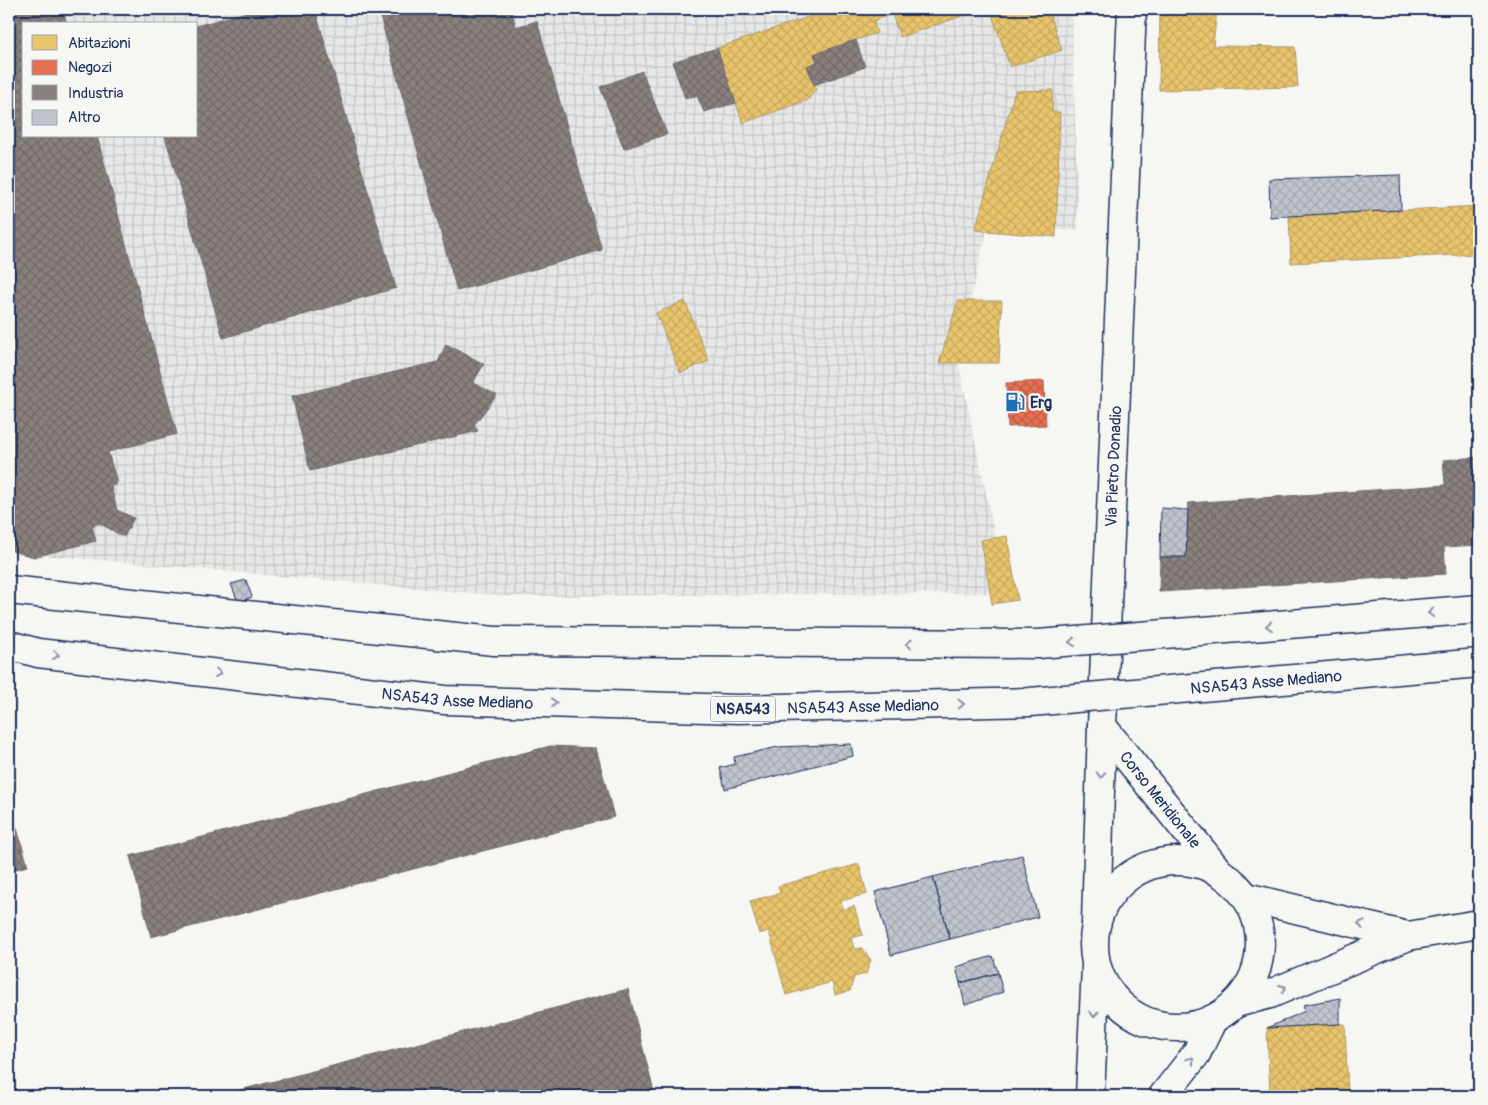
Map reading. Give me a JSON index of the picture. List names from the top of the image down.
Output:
{
  "streets": {
    "main road": [
      "Via Pietro Donadio",
      "NSA543 Asse Mediano",
      "NSA543",
      "Corso Meridionale"
    ]
  },
  "crossings": [
    ["Via Pietro Donadio", "Corso Meridionale"]
  ],
  "places": {
    "fuel station": ["Erg"]
  },
  "legend": [
    "Abitazioni",
    "Negozi",
    "Industria",
    "Altro"
  ]
}
